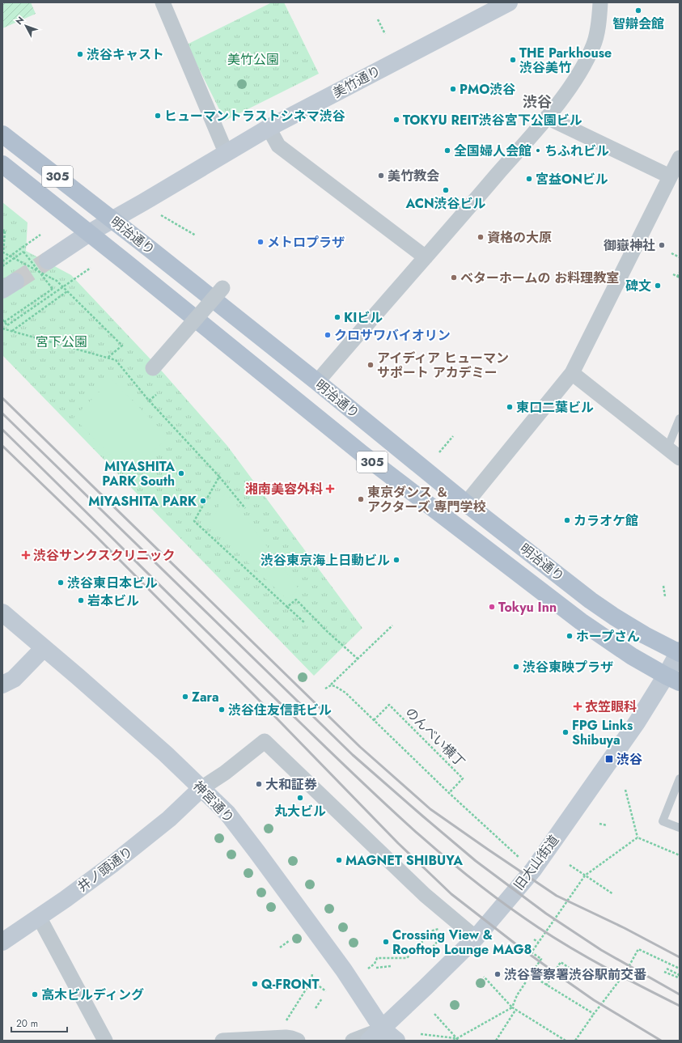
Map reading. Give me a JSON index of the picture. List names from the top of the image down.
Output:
{
  "streets": {
    "main road": ["305", "明治通り"],
    "street": [
      "美竹通り",
      "神宮通り",
      "旧大山街道",
      "井ノ頭通り"
    ],
    "path": ["のんべい横丁"]
  },
  "crossings": [
    ["美竹通り", "明治通り"],
    ["明治通り", "旧大山街道"],
    ["神宮通り", "旧大山街道"],
    ["神宮通り", "井ノ頭通り"]
  ],
  "districts": ["渋谷"],
  "parks": ["美竹公園", "宮下公園"],
  "places": {
    "other": [
      "智辯会館",
      "渋谷キャスト",
      "THE Parkhouse 渋谷美竹",
      "PMO渋谷",
      "ヒューマントラストシネマ渋谷",
      "TOKYU REIT渋谷宮下公園ビル",
      "全国婦人会館・ちふれビル",
      "美竹教会",
      "宮益ONビル",
      "ACN渋谷ビル",
      "資格の大原",
      "メトロプラザ",
      "御嶽神社",
      "ベターホームの お料理教室",
      "碑文",
      "KIビル",
      "クロサワバイオリン",
      "アイディア ヒューマン サポート アカデミー",
      "東口二葉ビル",
      "MIYASHITA PARK South",
      "東京ダンス ＆ アクターズ 専門学校",
      "MIYASHITA PARK",
      "カラオケ館",
      "渋谷東京海上日動ビル",
      "渋谷東日本ビル",
      "岩本ビル",
      "Tokyu Inn",
      "ホープさん",
      "渋谷東映プラザ",
      "Zara",
      "渋谷住友信託ビル",
      "FPG Links Shibuya",
      "大和証券",
      "丸大ビル",
      "MAGNET SHIBUYA",
      "Crossing View & Rooftop Lounge MAG8",
      "渋谷警察署渋谷駅前交番",
      "Q-FRONT",
      "高木ビルディング"
    ],
    "health": ["湘南美容外科", "渋谷サンクスクリニック", "衣笠眼科"],
    "transit": ["渋谷"]
  },
  "scale_bar": "20 m",
  "north": "top left"
}
